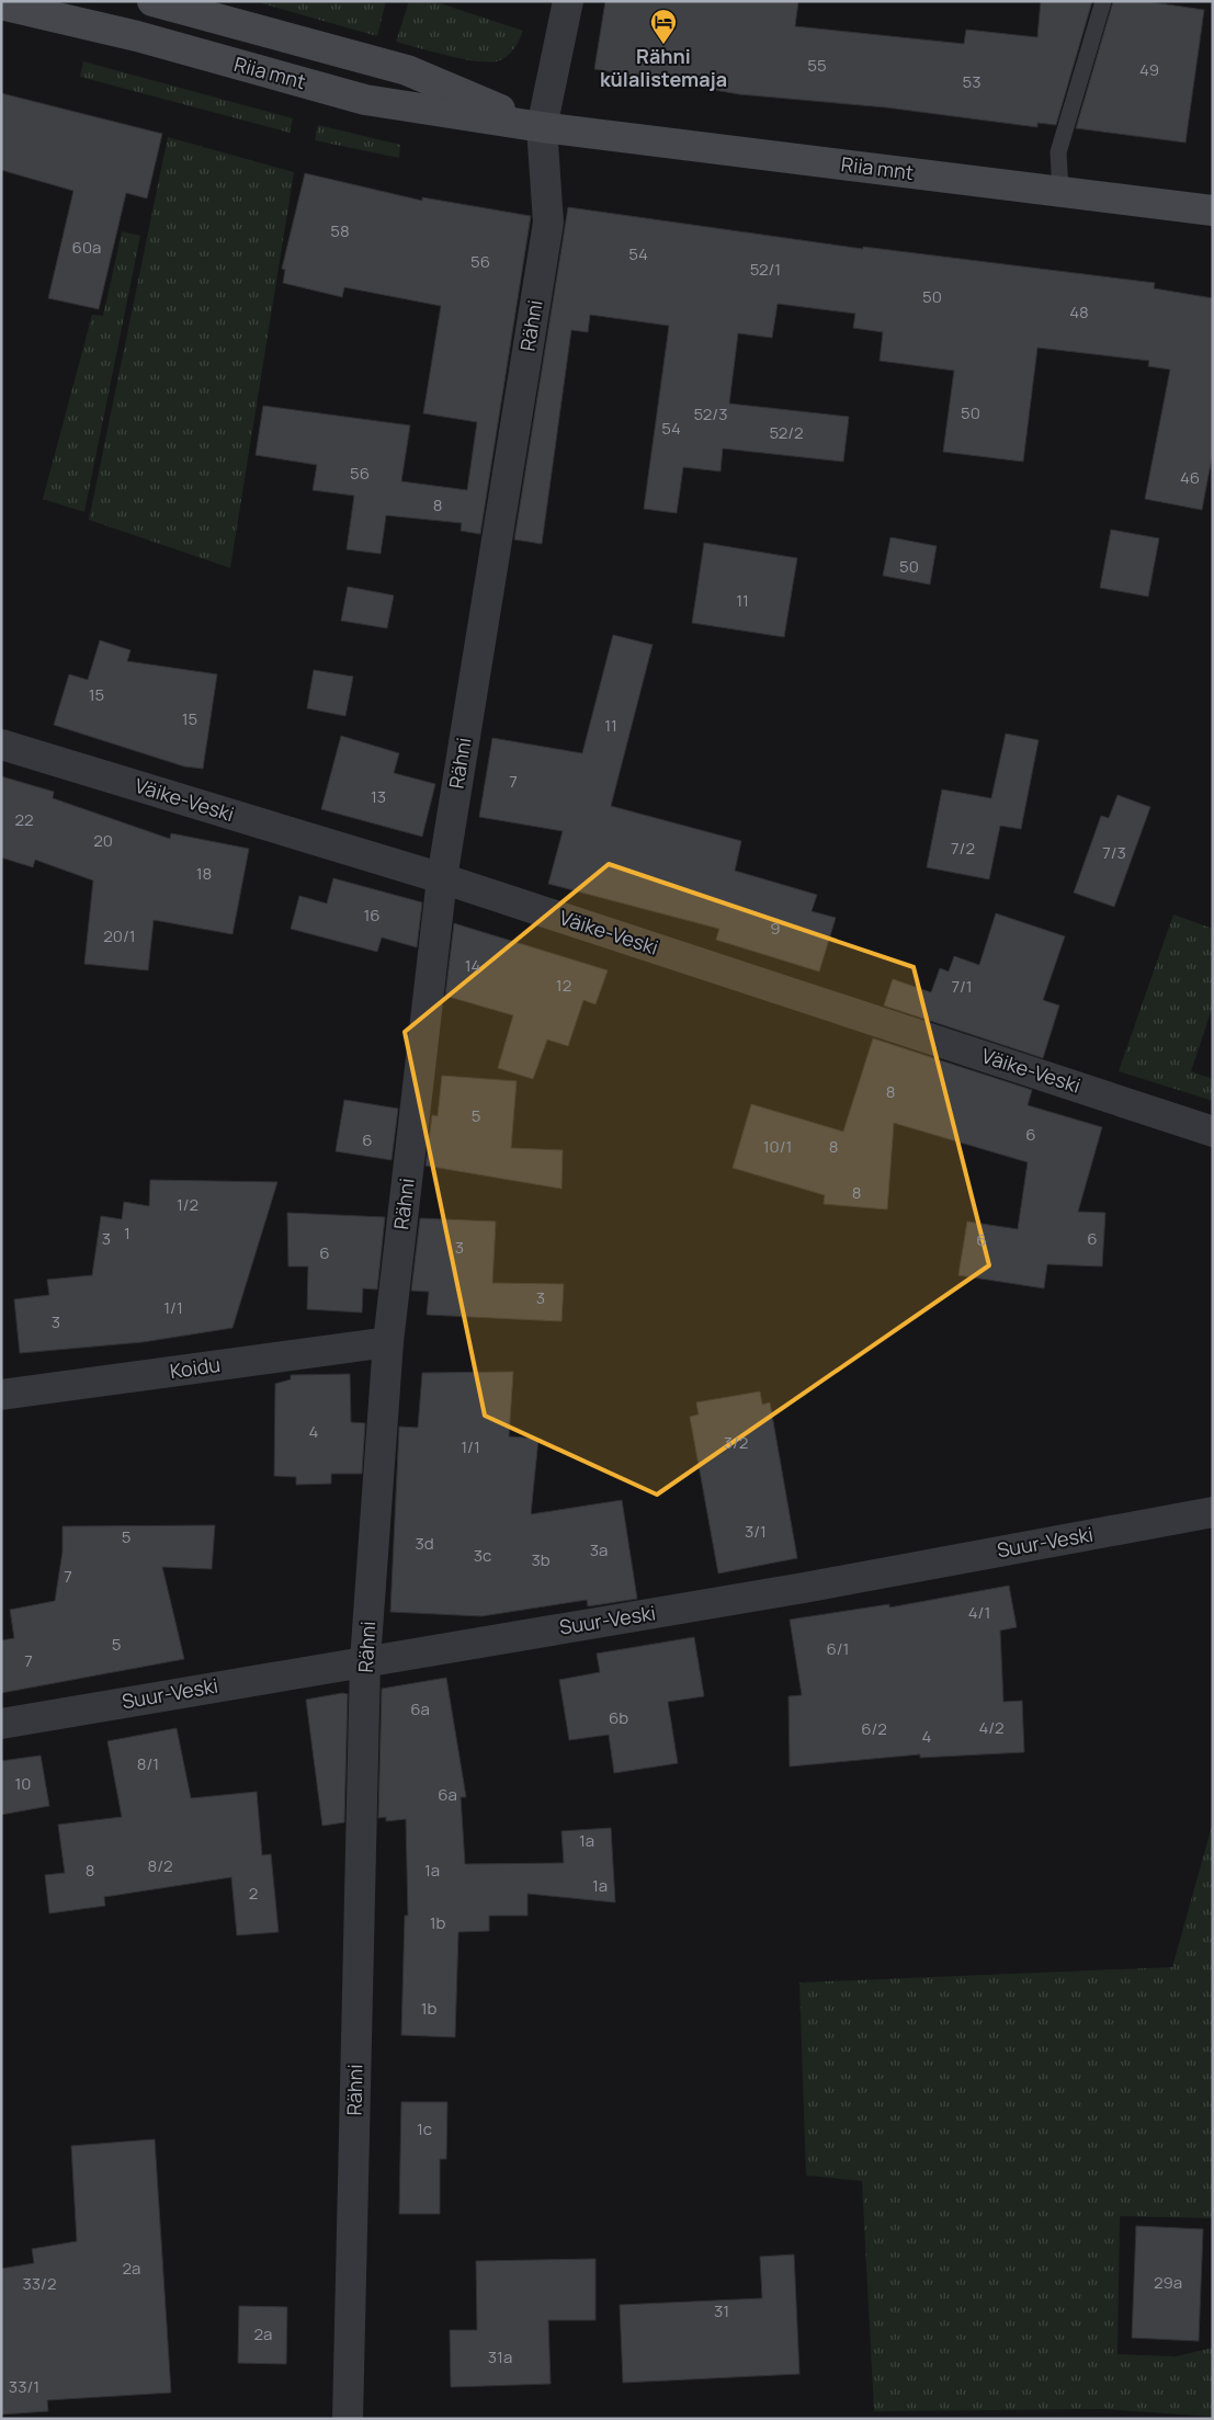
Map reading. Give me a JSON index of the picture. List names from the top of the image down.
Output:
{
  "streets": {
    "main road": ["Riia mnt"],
    "street": [
      "Rähni",
      "Väike-Veski",
      "Koidu",
      "Suur-Veski"
    ]
  },
  "crossings": [
    ["Riia mnt", "Rähni"],
    ["Rähni", "Väike-Veski"],
    ["Rähni", "Koidu"],
    ["Rähni", "Suur-Veski"]
  ],
  "places": {
    "hotel": ["Rähni külalistemaja"]
  },
  "house_numbers": [
    "55",
    "49",
    "53",
    "58",
    "60a",
    "54",
    "56",
    "52/1",
    "50",
    "48",
    "50",
    "52/3",
    "54",
    "52/2",
    "56",
    "46",
    "8",
    "50",
    "11",
    "15",
    "15",
    "11",
    "7",
    "13",
    "22",
    "20",
    "7/2",
    "7/3",
    "18",
    "16",
    "9",
    "20/1",
    "14",
    "12",
    "7/1",
    "8",
    "5",
    "6",
    "6",
    "10/1",
    "8",
    "8",
    "1/2",
    "1",
    "3",
    "6",
    "6",
    "3",
    "6",
    "3",
    "1/1",
    "3",
    "4",
    "3/2",
    "1/1",
    "3/1",
    "5",
    "3d",
    "3a",
    "3c",
    "3b",
    "7",
    "4/1",
    "5",
    "6/1",
    "7",
    "6a",
    "6b",
    "4/2",
    "6/2",
    "4",
    "8/1",
    "10",
    "6a",
    "1a",
    "8/2",
    "8",
    "1a",
    "1a",
    "2",
    "1b",
    "1b",
    "1c",
    "2a",
    "29a",
    "33/2",
    "31",
    "2a",
    "31a",
    "33/1"
  ]
}
